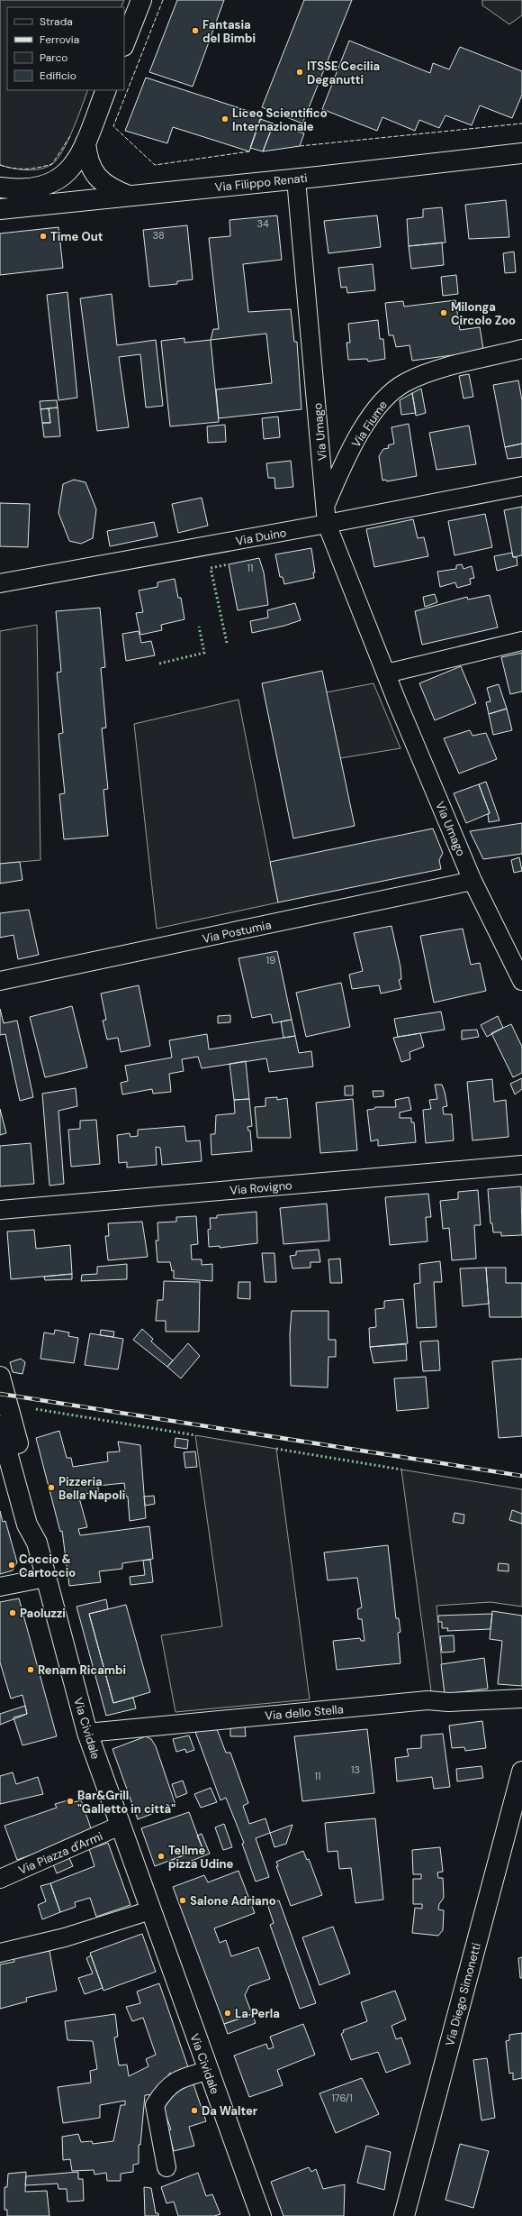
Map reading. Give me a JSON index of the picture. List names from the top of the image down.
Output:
{
  "streets": {
    "main road": ["Via Filippo Renati", "Via Cividale", "Via Diego Simonetti"],
    "street": [
      "Via Fiume",
      "Via Umago",
      "Via Duino",
      "Via Postumia",
      "Via Rovigno",
      "Via dello Stella",
      "Via Piazza d'Armi"
    ]
  },
  "crossings": [
    ["Via Filippo Renati", "Via Umago"],
    ["Via Fiume", "Via Umago"],
    ["Via Umago", "Via Duino"],
    ["Via Umago", "Via Postumia"],
    ["Via dello Stella", "Via Cividale"],
    ["Via Cividale", "Via Piazza d'Armi"]
  ],
  "places": [
    "Fantasia del Bimbi",
    "ITSSE Cecilia Deganutti",
    "Liceo Scientifico Internazionale",
    "Time Out",
    "Milonga Circolo Zoo",
    "Pizzeria Bella Napoli",
    "Coccio & Cartoccio",
    "Paoluzzi",
    "Renam Ricambi",
    "Bar&Grill \"Galletto in città\"",
    "Tellme pizza Udine",
    "Salone Adriano",
    "La Perla",
    "Da Walter"
  ],
  "house_numbers": [
    "34",
    "38",
    "11",
    "19",
    "13",
    "11",
    "176/1"
  ],
  "legend": [
    "Strada",
    "Ferrovia",
    "Parco",
    "Edificio"
  ]
}
